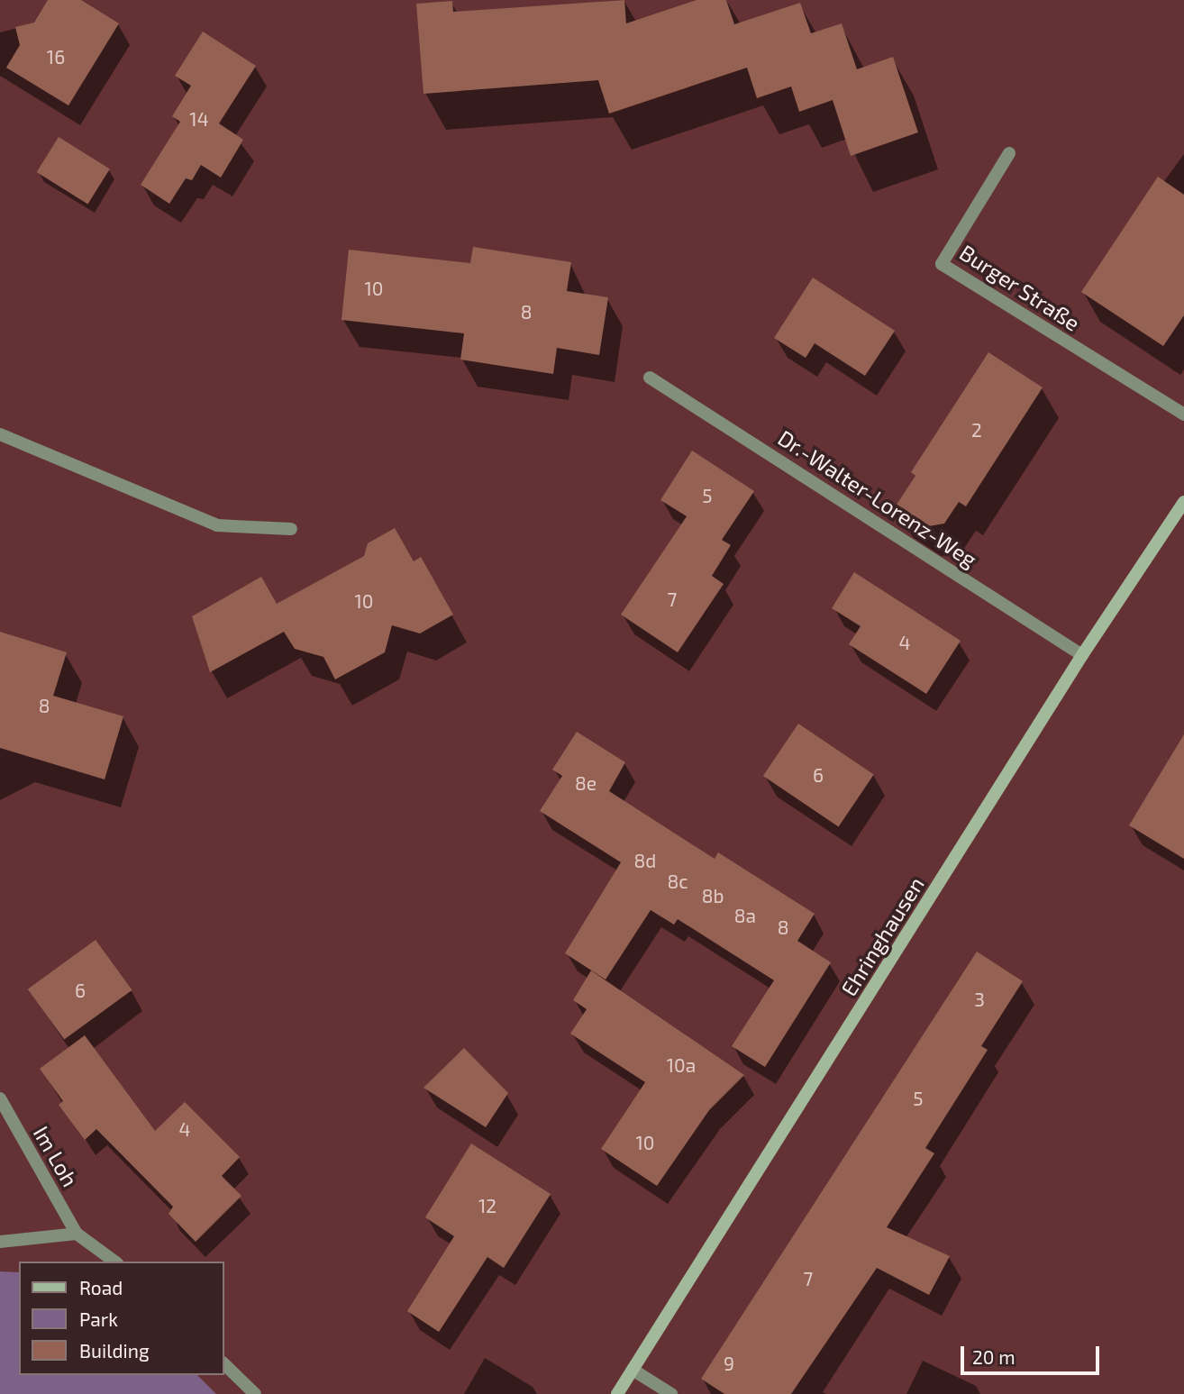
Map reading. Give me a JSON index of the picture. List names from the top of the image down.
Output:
{
  "streets": {
    "main road": ["Ehringhausen"],
    "street": ["Burger Straße", "Dr.-Walter-Lorenz-Weg", "Im Loh"]
  },
  "crossings": [
    ["Dr.-Walter-Lorenz-Weg", "Ehringhausen"]
  ],
  "house_numbers": [
    "16",
    "14",
    "10",
    "8",
    "2",
    "5",
    "7",
    "10",
    "4",
    "8",
    "6",
    "8e",
    "8d",
    "8c",
    "8b",
    "8a",
    "8",
    "6",
    "3",
    "10a",
    "5",
    "4",
    "10",
    "12",
    "7",
    "9"
  ],
  "legend": ["Road", "Park", "Building"],
  "scale_bar": "20 m"
}
